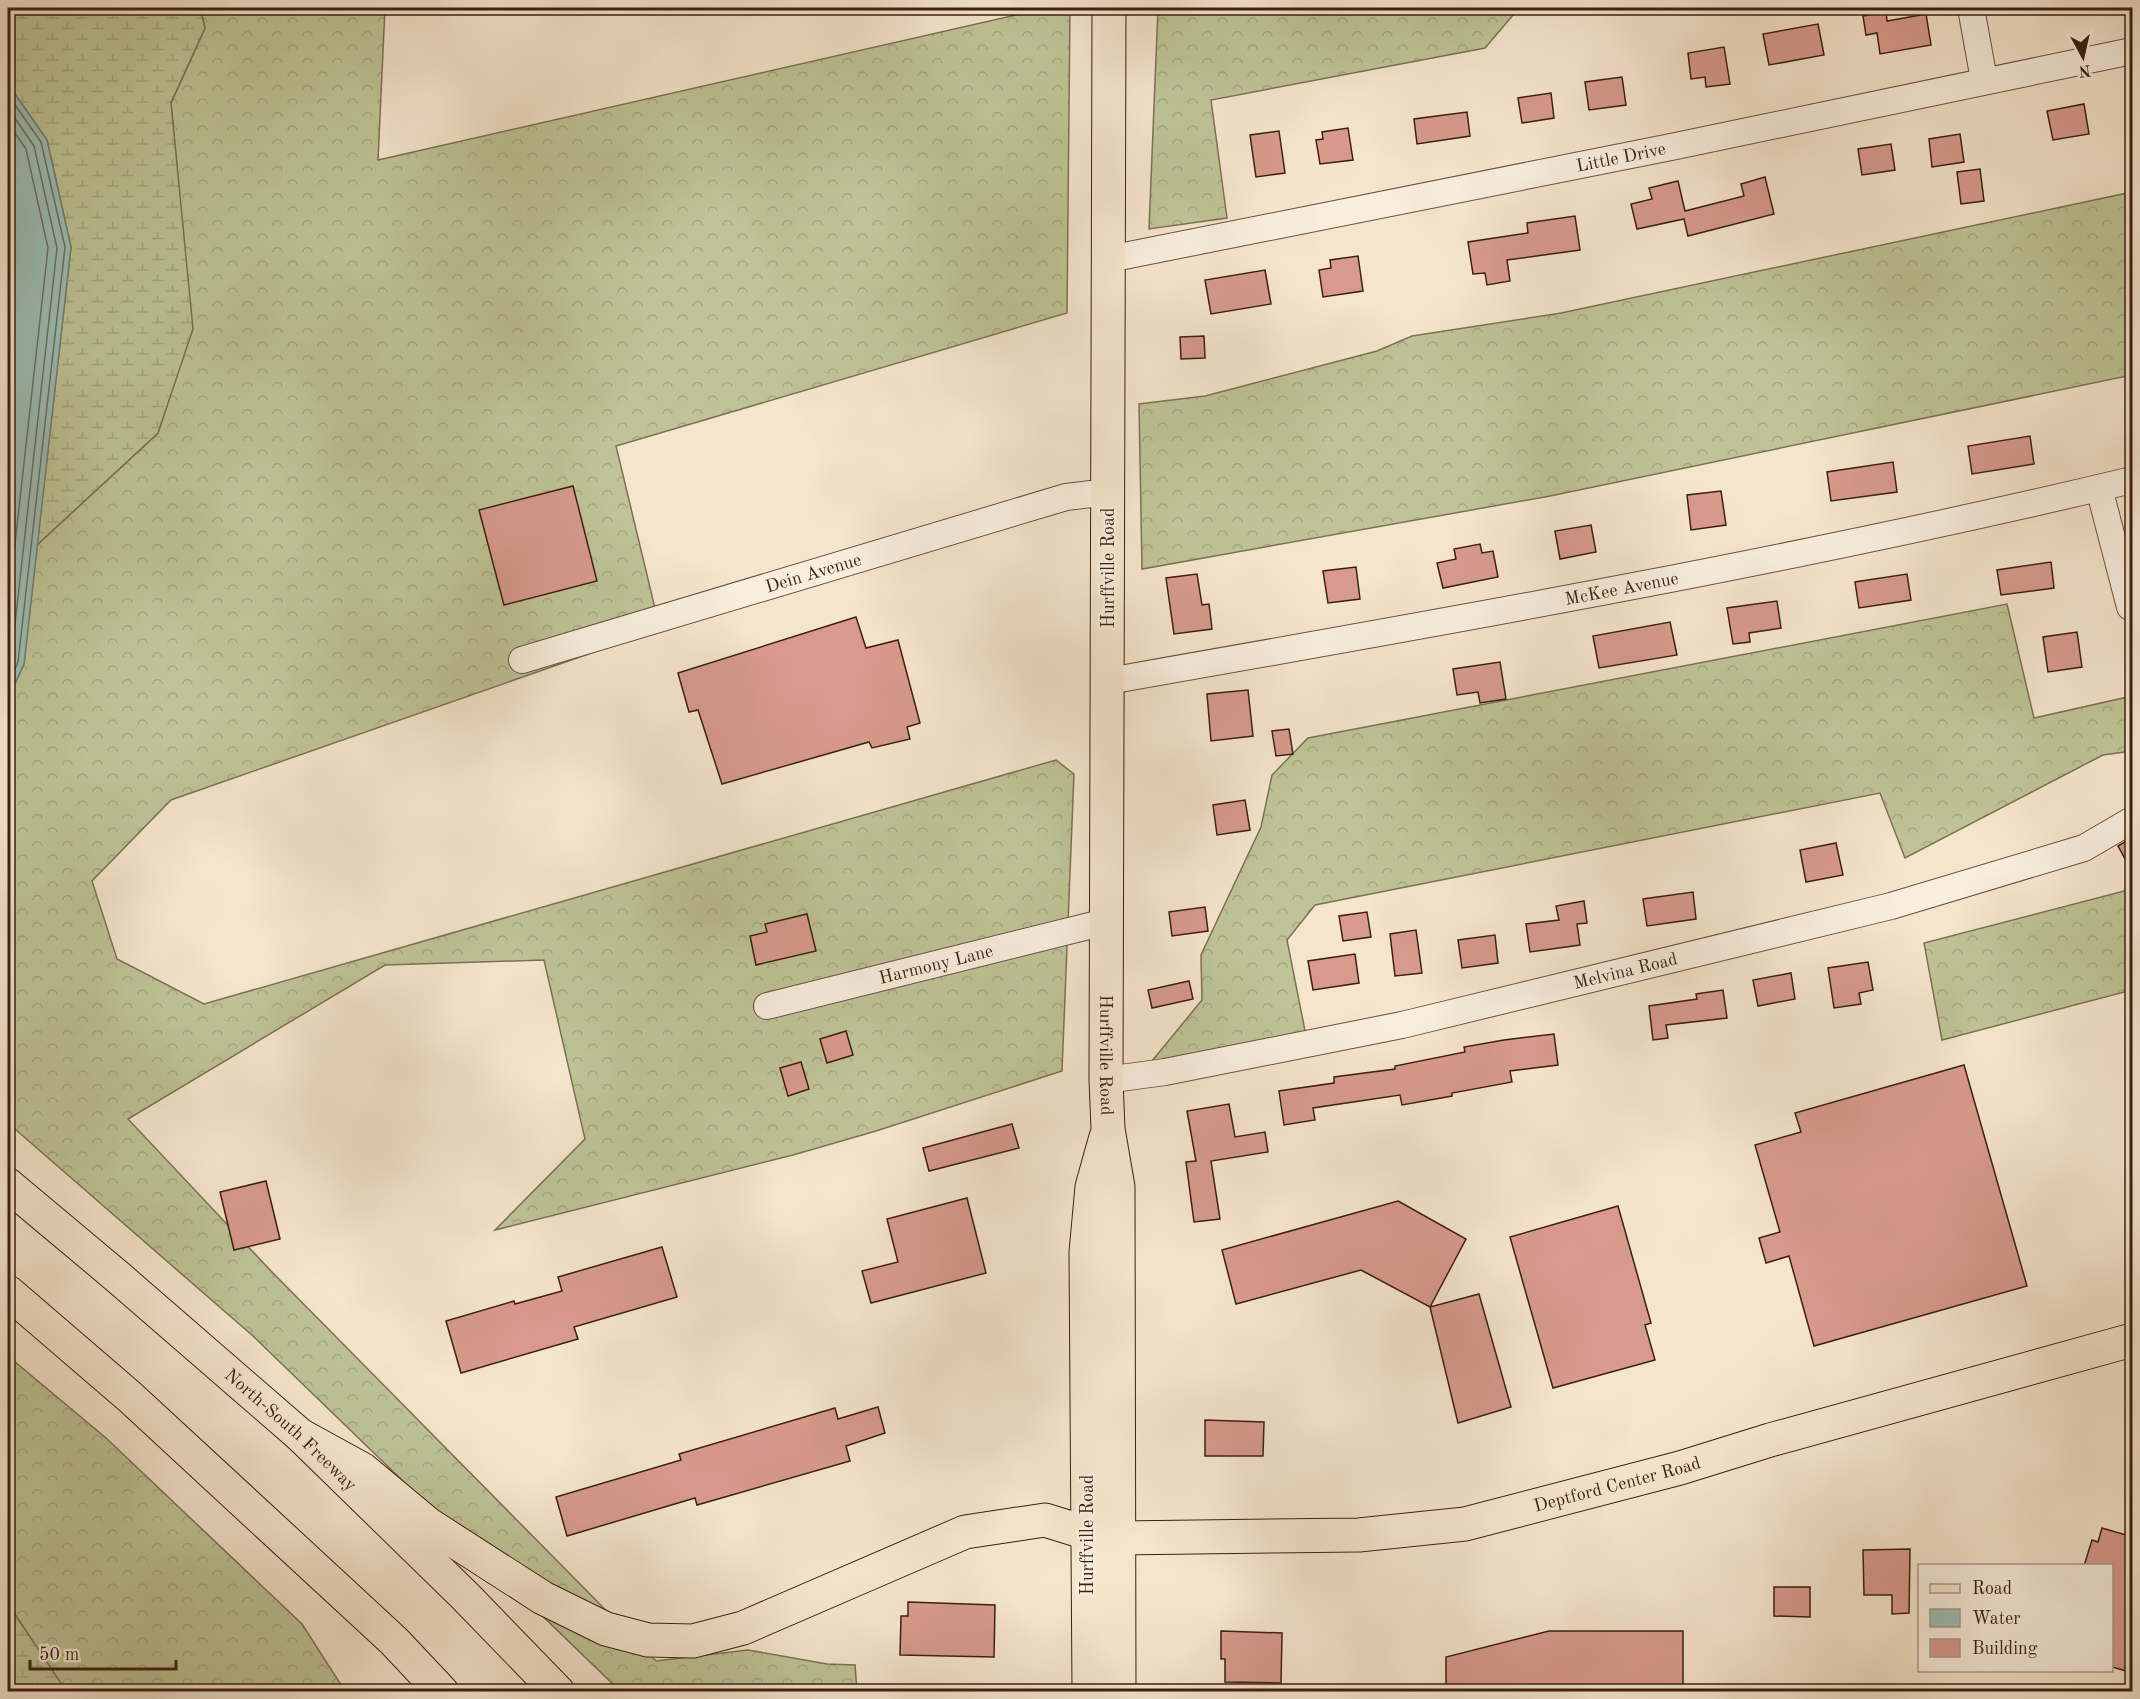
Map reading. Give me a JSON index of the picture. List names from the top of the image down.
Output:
{
  "streets": {
    "main road": ["Hurffville Road", "North-South Freeway", "Deptford Center Road"],
    "street": [
      "Little Drive",
      "Dein Avenue",
      "McKee Avenue",
      "Harmony Lane",
      "Melvina Road"
    ]
  },
  "crossings": [
    ["Little Drive", "Hurffville Road"],
    ["Hurffville Road", "Dein Avenue"],
    ["Hurffville Road", "McKee Avenue"],
    ["Hurffville Road", "Harmony Lane"],
    ["Hurffville Road", "Melvina Road"],
    ["Hurffville Road", "Deptford Center Road"],
    ["North-South Freeway", "Deptford Center Road"]
  ],
  "legend": ["Road", "Water", "Building"],
  "scale_bar": "50 m",
  "north": "bottom"
}
